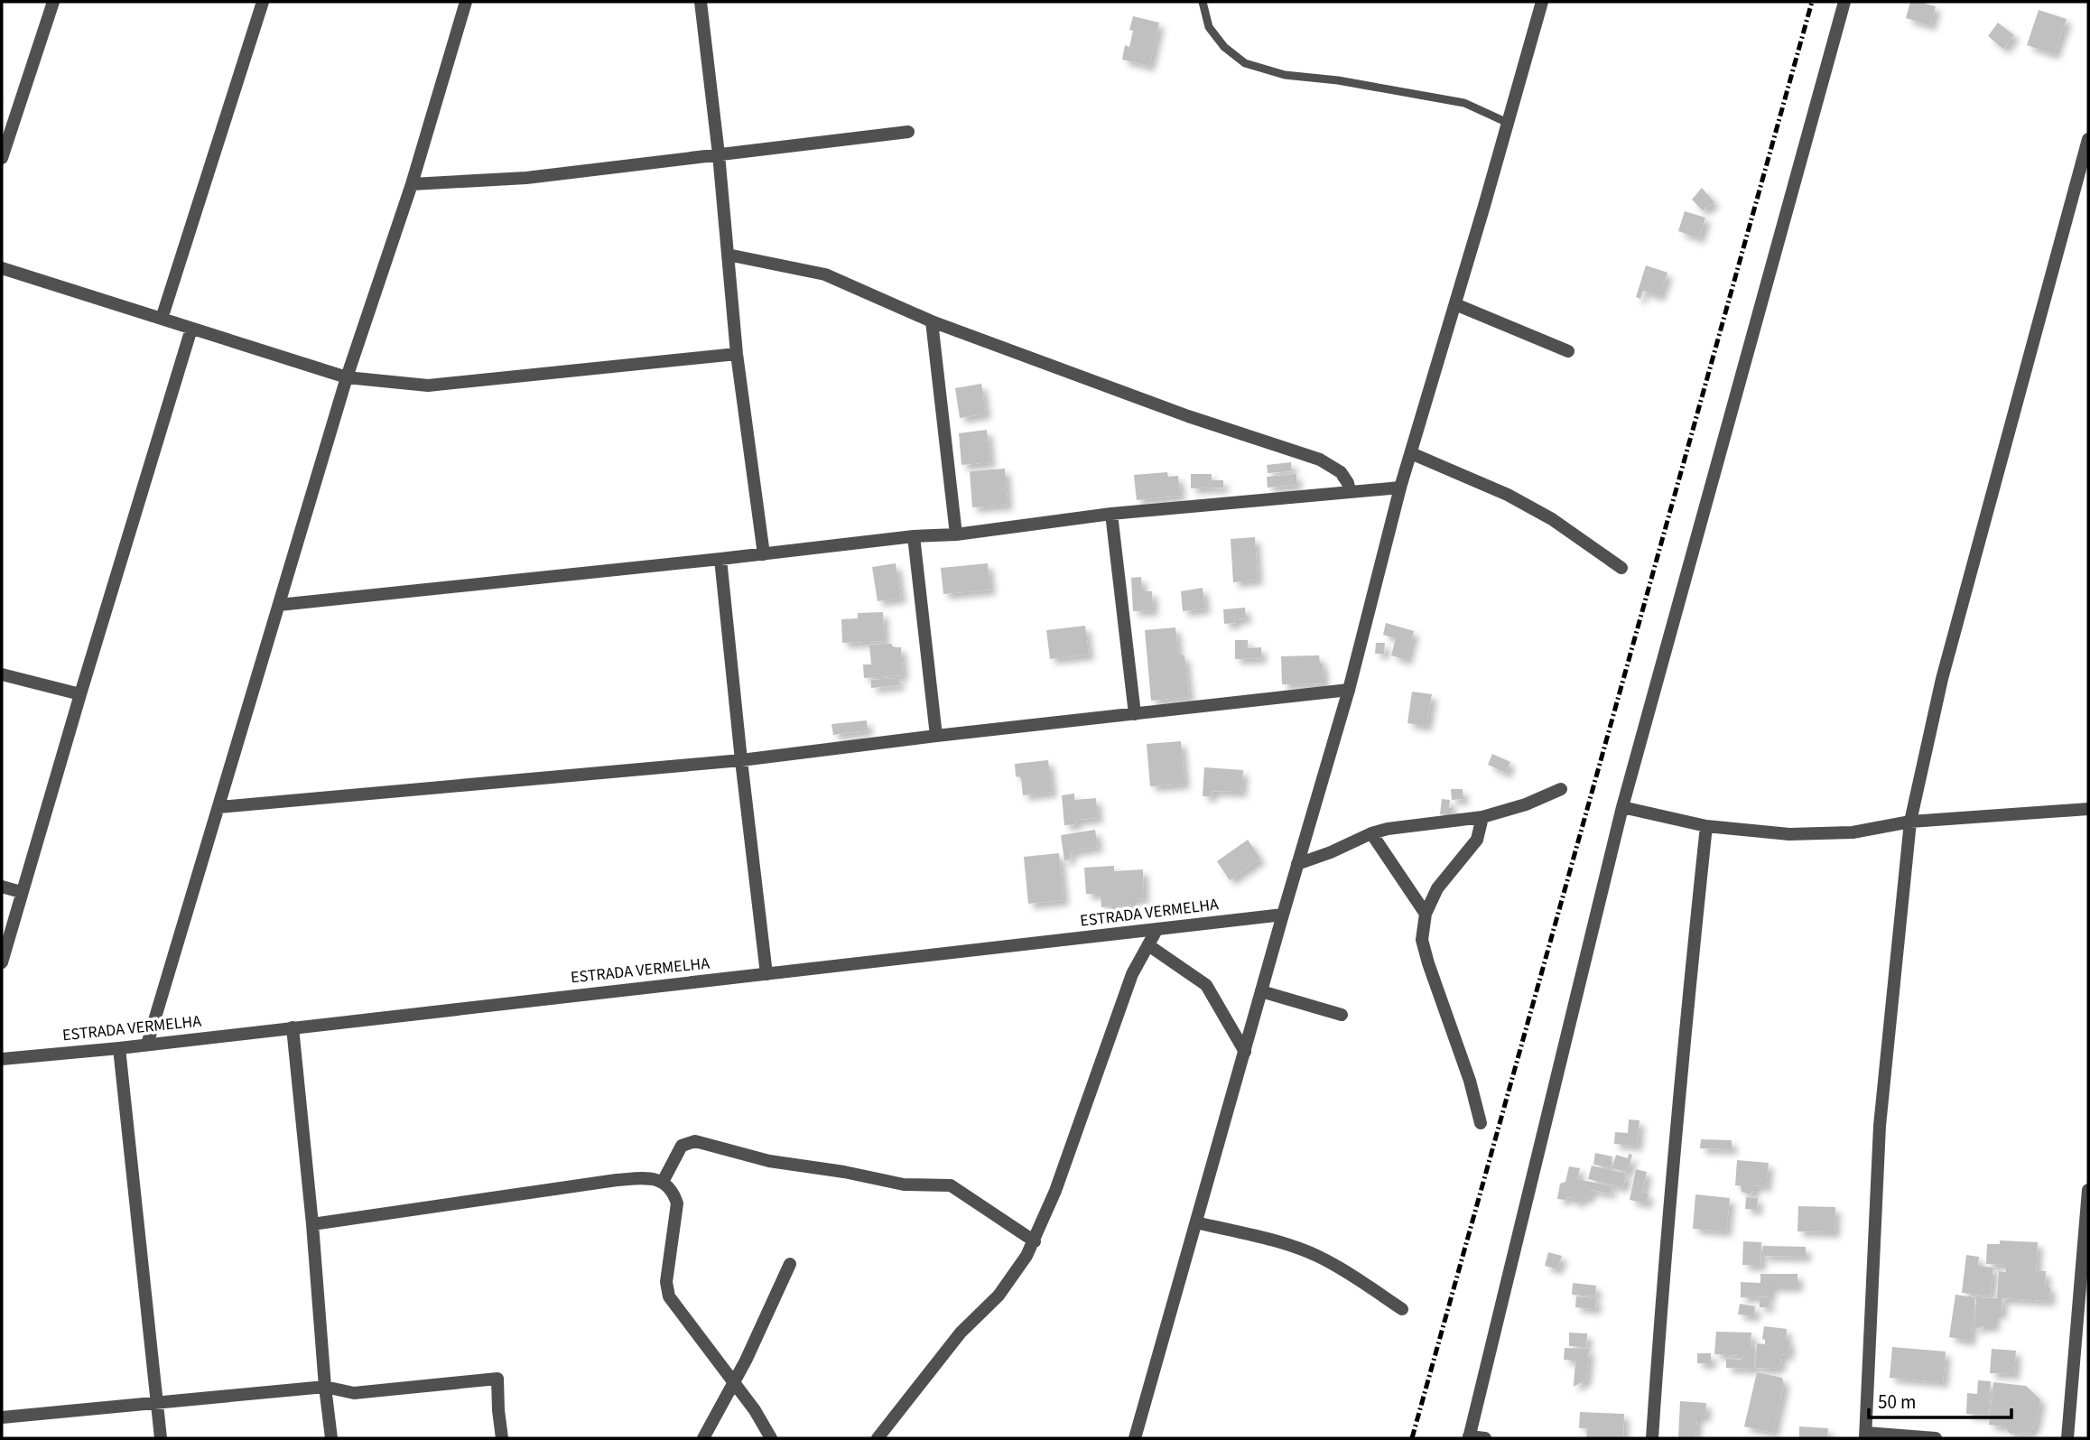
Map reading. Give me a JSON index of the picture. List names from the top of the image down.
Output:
{
  "streets": {
    "street": ["ESTRADA VERMELHA"]
  },
  "scale_bar": "50 m"
}
